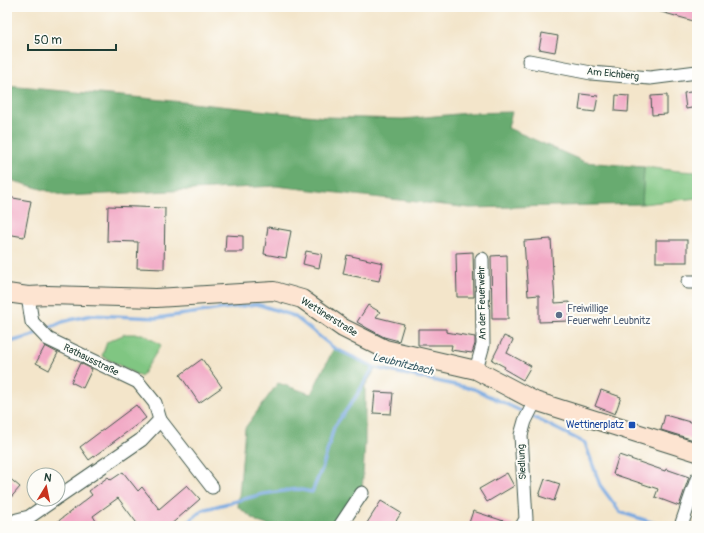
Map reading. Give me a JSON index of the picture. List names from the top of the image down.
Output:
{
  "streets": {
    "street": [
      "Am Eichberg",
      "An der Feuerwehr",
      "Wettinerstraße",
      "Rathausstraße",
      "Siedlung"
    ]
  },
  "crossings": [
    ["An der Feuerwehr", "Wettinerstraße"],
    ["Wettinerstraße", "Rathausstraße"],
    ["Wettinerstraße", "Siedlung"]
  ],
  "water": ["Leubnitzbach"],
  "places": {
    "other": ["Freiwillige Feuerwehr Leubnitz"],
    "transit": ["Wettinerplatz"]
  },
  "scale_bar": "50 m",
  "north": "top"
}
